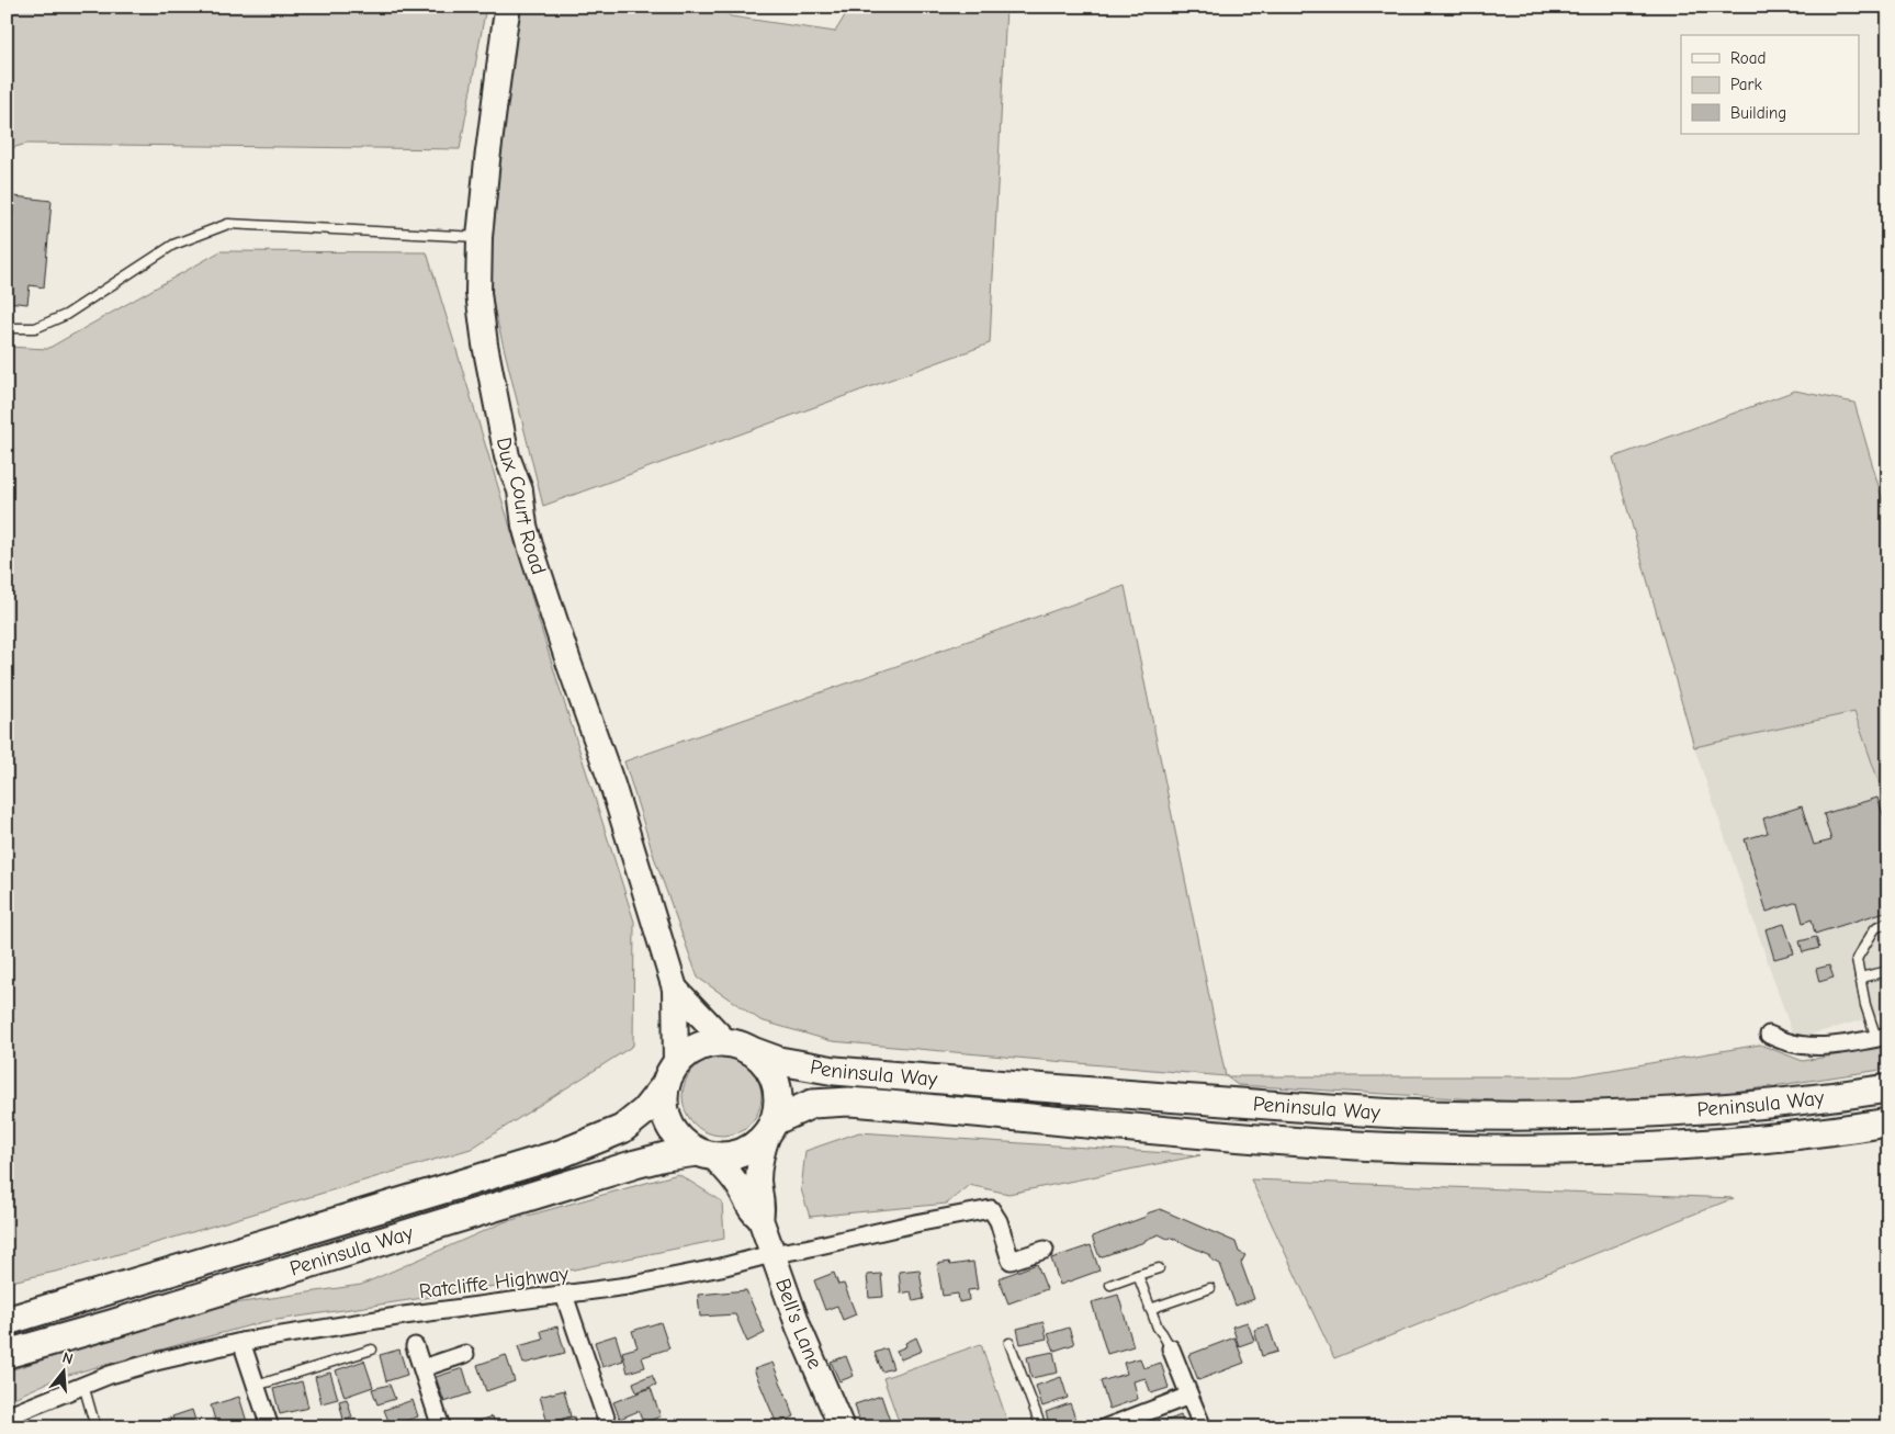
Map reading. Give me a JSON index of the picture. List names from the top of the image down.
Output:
{
  "streets": {
    "main road": ["Peninsula Way"],
    "street": ["Dux Court Road", "Ratcliffe Highway", "Bell's Lane"]
  },
  "crossings": [
    ["Dux Court Road", "Peninsula Way"],
    ["Dux Court Road", "Bell's Lane"],
    ["Peninsula Way", "Bell's Lane"],
    ["Ratcliffe Highway", "Bell's Lane"]
  ],
  "legend": ["Road", "Park", "Building"],
  "north": "top"
}
